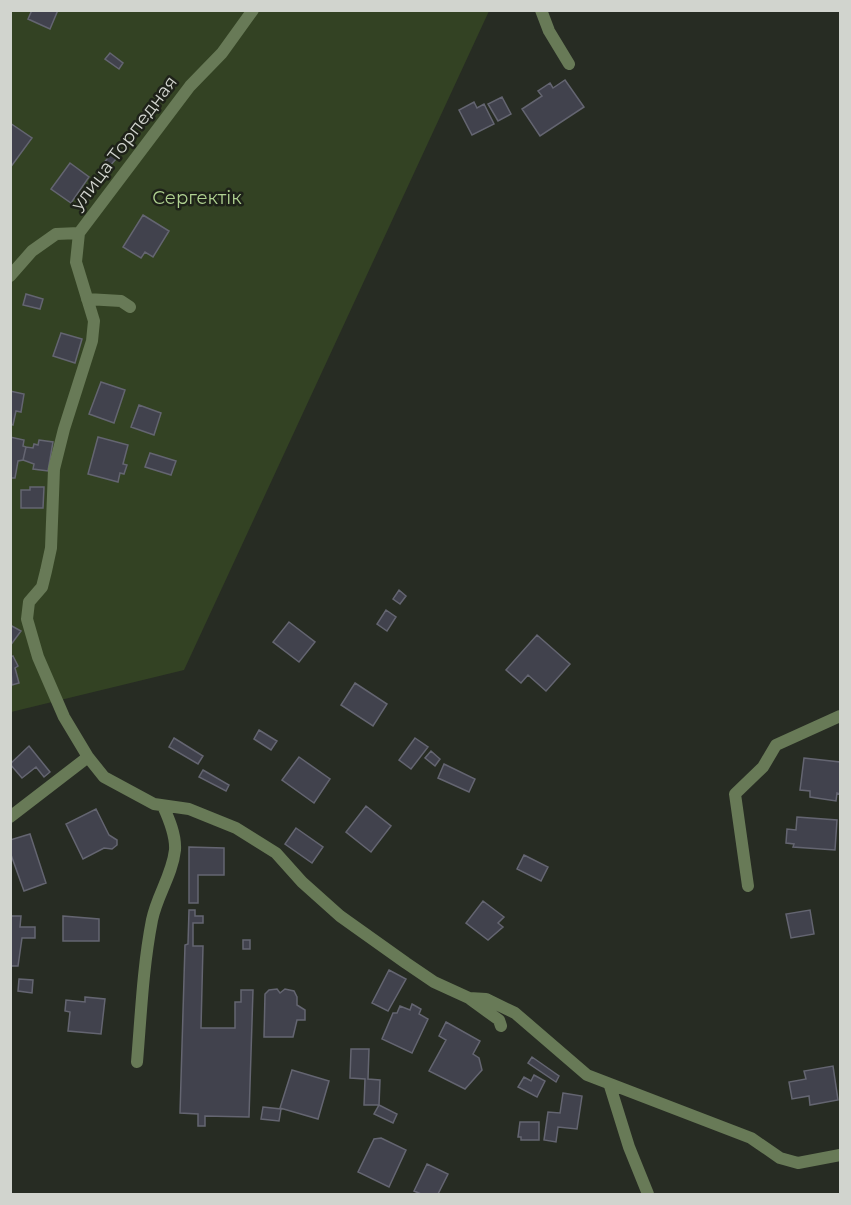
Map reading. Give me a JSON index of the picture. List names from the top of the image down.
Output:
{
  "streets": {
    "street": ["улица Торпедная"]
  },
  "parks": ["Сергектік"]
}
